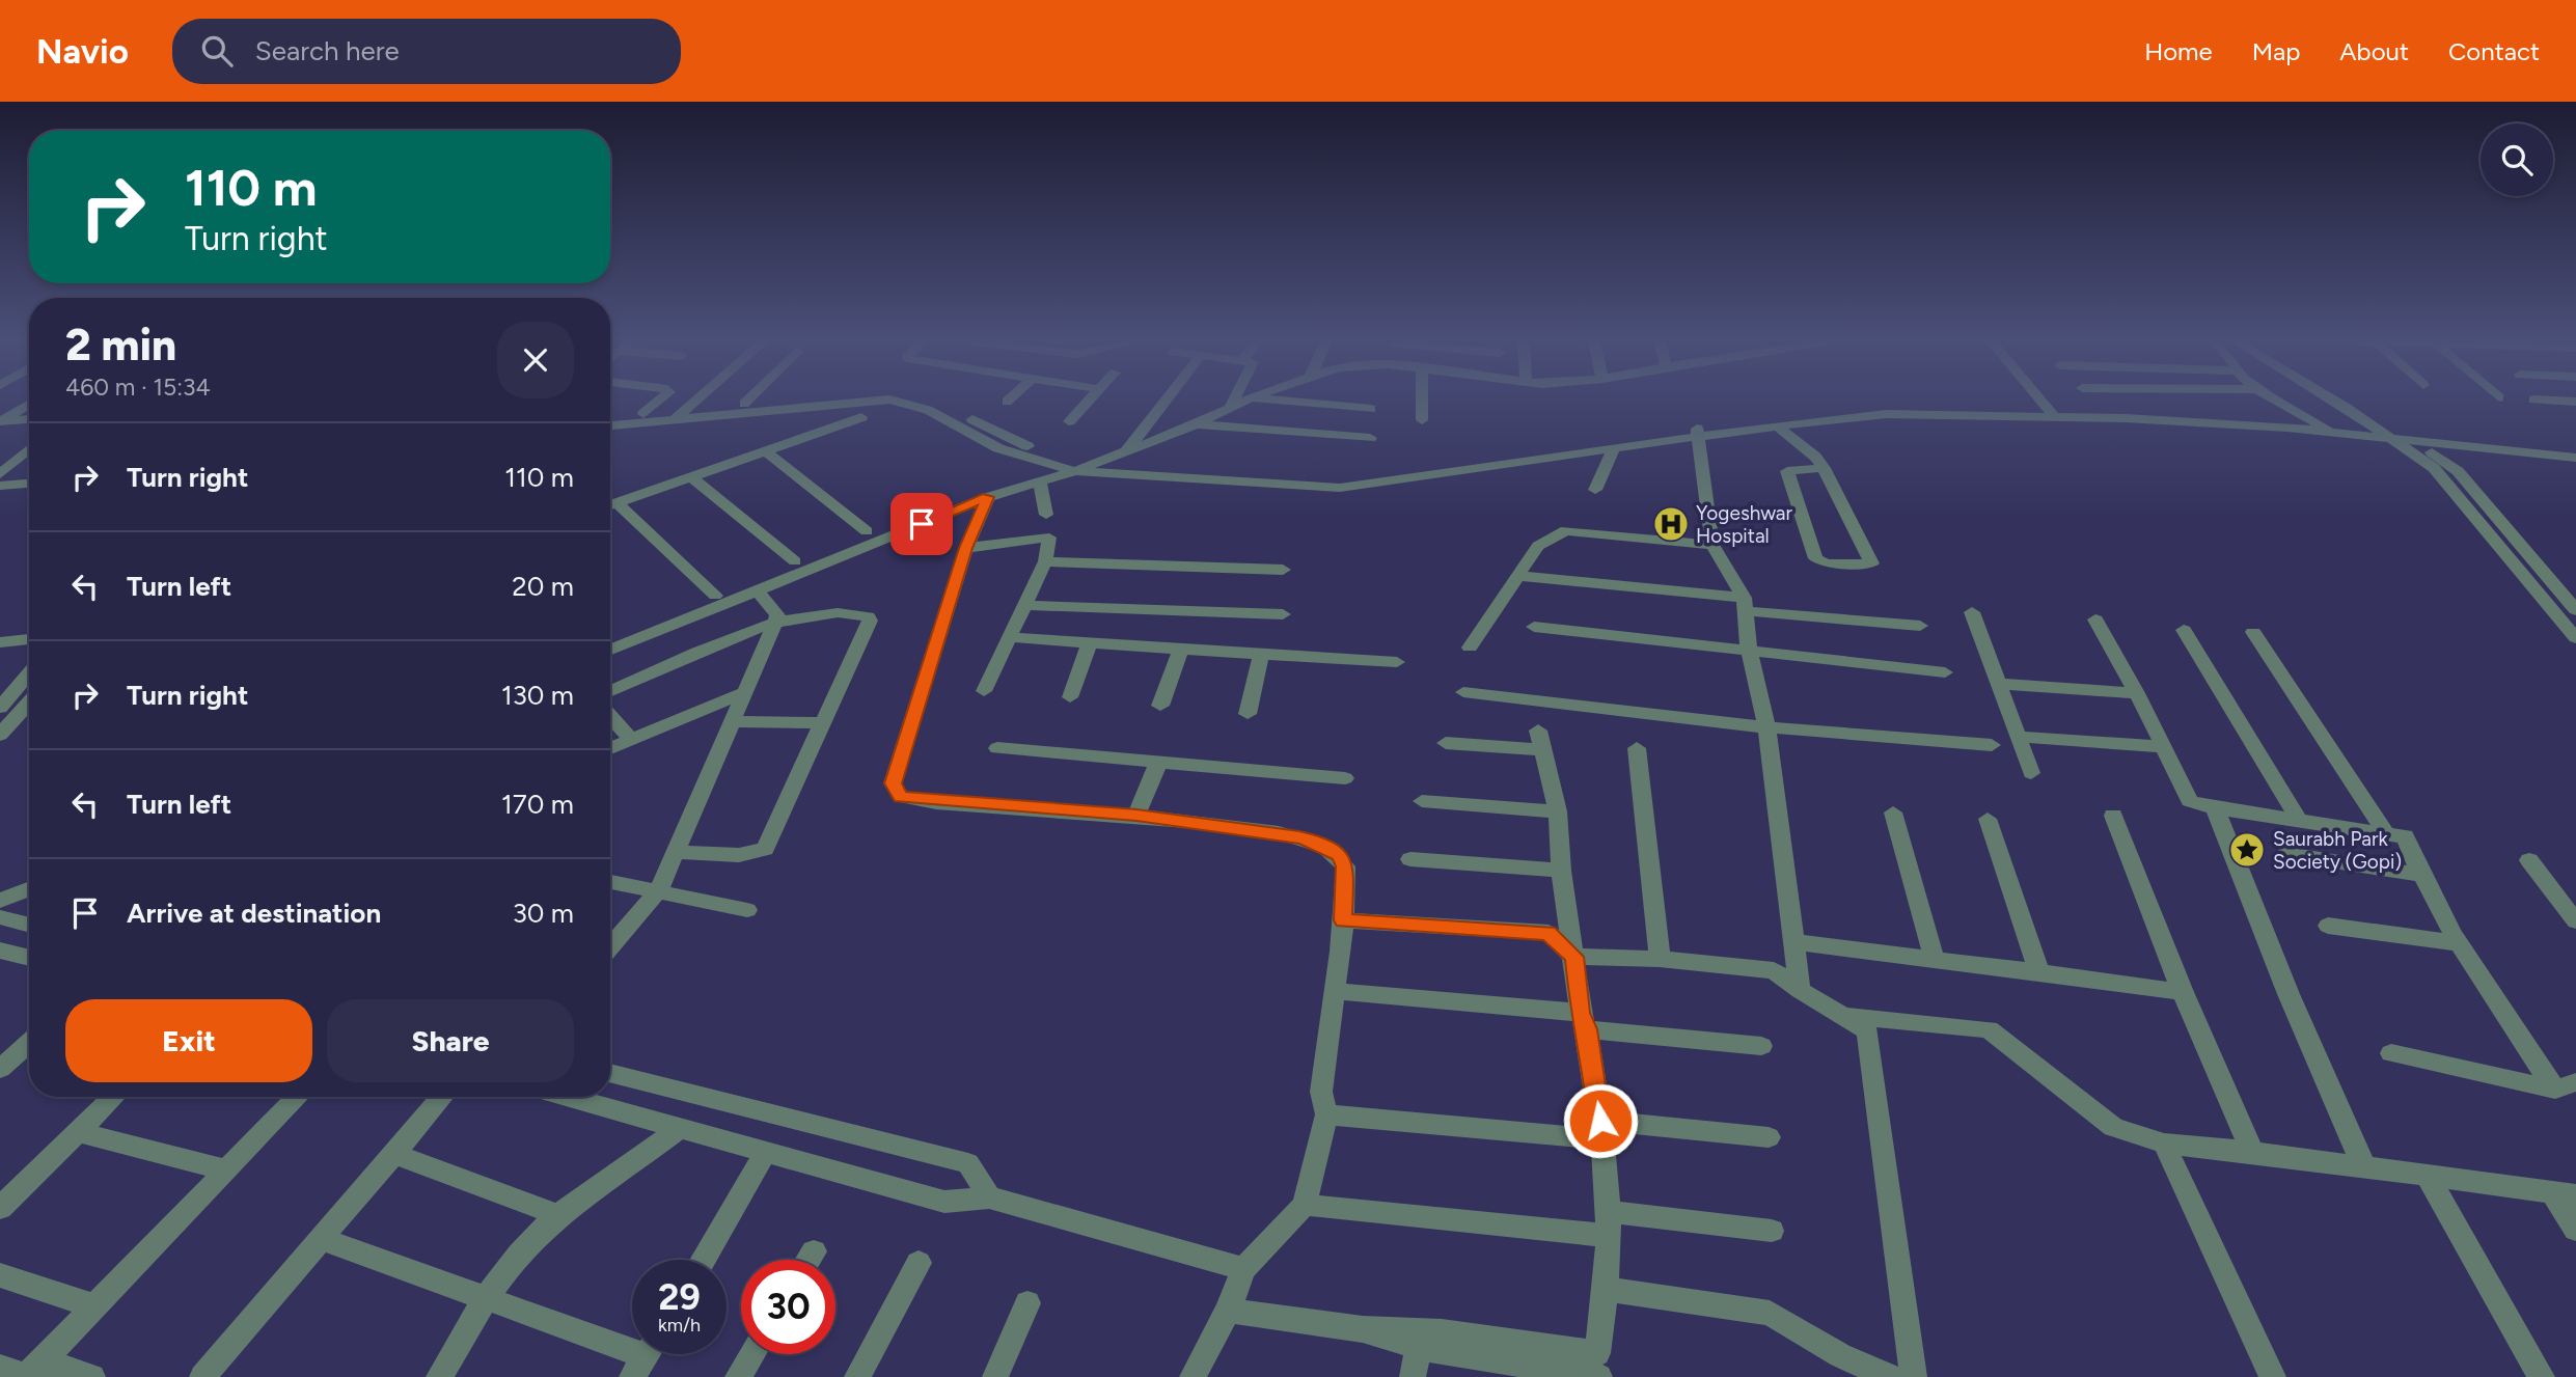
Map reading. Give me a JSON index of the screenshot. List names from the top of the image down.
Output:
{
  "places": {
    "hospital": ["Yogeshwar Hospital"],
    "place": ["Saurabh Park Society (Gopi)"]
  },
  "page": {
    "header": "Navio",
    "search": "Search here",
    "nav": [
      "Home",
      "Map",
      "About",
      "Contact"
    ],
    "turn": ["110 m", "Turn right"],
    "heading": ["2 min", "460 m · 15:34"],
    "list": [
      {
        "name": "Turn right",
        "value": "110 m"
      },
      {
        "name": "Turn left",
        "value": "20 m"
      },
      {
        "name": "Turn right",
        "value": "130 m"
      },
      {
        "name": "Turn left",
        "value": "170 m"
      },
      {
        "name": "Arrive at destination",
        "value": "30 m"
      }
    ],
    "buttons": ["Exit", "Share"],
    "speed": "29 km/h",
    "limit": "30"
  }
}
